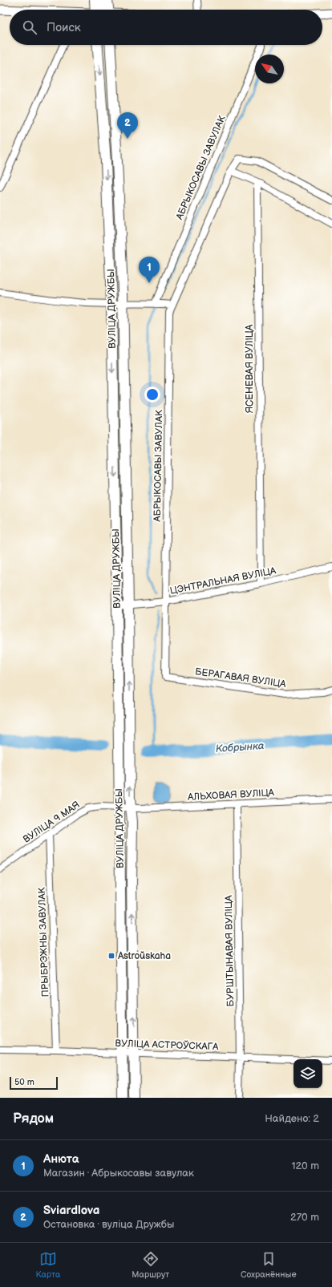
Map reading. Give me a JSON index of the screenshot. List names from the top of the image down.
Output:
{
  "streets": {
    "main road": ["ВУЛІЦА ДРУЖБЫ"],
    "street": [
      "АБРЫКОСАВЫ ЗАВУЛАК",
      "ЯСЕНЕВАЯ ВУЛІЦА",
      "ЦЭНТРАЛЬНАЯ ВУЛІЦА",
      "БЕРАГАВАЯ ВУЛІЦА",
      "АЛЬХОВАЯ ВУЛІЦА",
      "ВУЛІЦА 9 МАЯ",
      "ПРЫБРЭЖНЫ ЗАВУЛАК",
      "БУРШТЫНАВАЯ ВУЛІЦА",
      "ВУЛІЦА АСТРОЎСКАГА"
    ]
  },
  "crossings": [
    ["АБРЫКОСАВЫ ЗАВУЛАК", "ЦЭНТРАЛЬНАЯ ВУЛІЦА"],
    ["АБРЫКОСАВЫ ЗАВУЛАК", "БЕРАГАВАЯ ВУЛІЦА"],
    ["ВУЛІЦА ДРУЖБЫ", "ЦЭНТРАЛЬНАЯ ВУЛІЦА"],
    ["ВУЛІЦА ДРУЖБЫ", "АЛЬХОВАЯ ВУЛІЦА"],
    ["ВУЛІЦА ДРУЖБЫ", "ВУЛІЦА 9 МАЯ"],
    ["ВУЛІЦА ДРУЖБЫ", "ВУЛІЦА АСТРОЎСКАГА"],
    ["ЯСЕНЕВАЯ ВУЛІЦА", "ЦЭНТРАЛЬНАЯ ВУЛІЦА"],
    ["АЛЬХОВАЯ ВУЛІЦА", "ВУЛІЦА 9 МАЯ"],
    ["АЛЬХОВАЯ ВУЛІЦА", "БУРШТЫНАВАЯ ВУЛІЦА"],
    ["ВУЛІЦА 9 МАЯ", "ПРЫБРЭЖНЫ ЗАВУЛАК"],
    ["ПРЫБРЭЖНЫ ЗАВУЛАК", "ВУЛІЦА АСТРОЎСКАГА"],
    ["БУРШТЫНАВАЯ ВУЛІЦА", "ВУЛІЦА АСТРОЎСКАГА"]
  ],
  "water": ["Кобрынка"],
  "places": {
    "transit": ["Astroŭskaha"]
  },
  "scale_bar": "50 m",
  "north": "top left",
  "page": {
    "search": "Поиск",
    "pins": ["2", "1"],
    "scale": "50 m",
    "heading": ["Рядом", "Найдено: 2"],
    "list": [
      {
        "mark": "1",
        "name": "Анюта",
        "note": "Магазин · Абрыкосавы завулак",
        "value": "120 m"
      },
      {
        "mark": "2",
        "name": "Sviardlova",
        "note": "Остановка · вуліца Дружбы",
        "value": "270 m"
      }
    ],
    "nav": ["Карта", "Маршрут", "Сохранённые"]
  }
}
